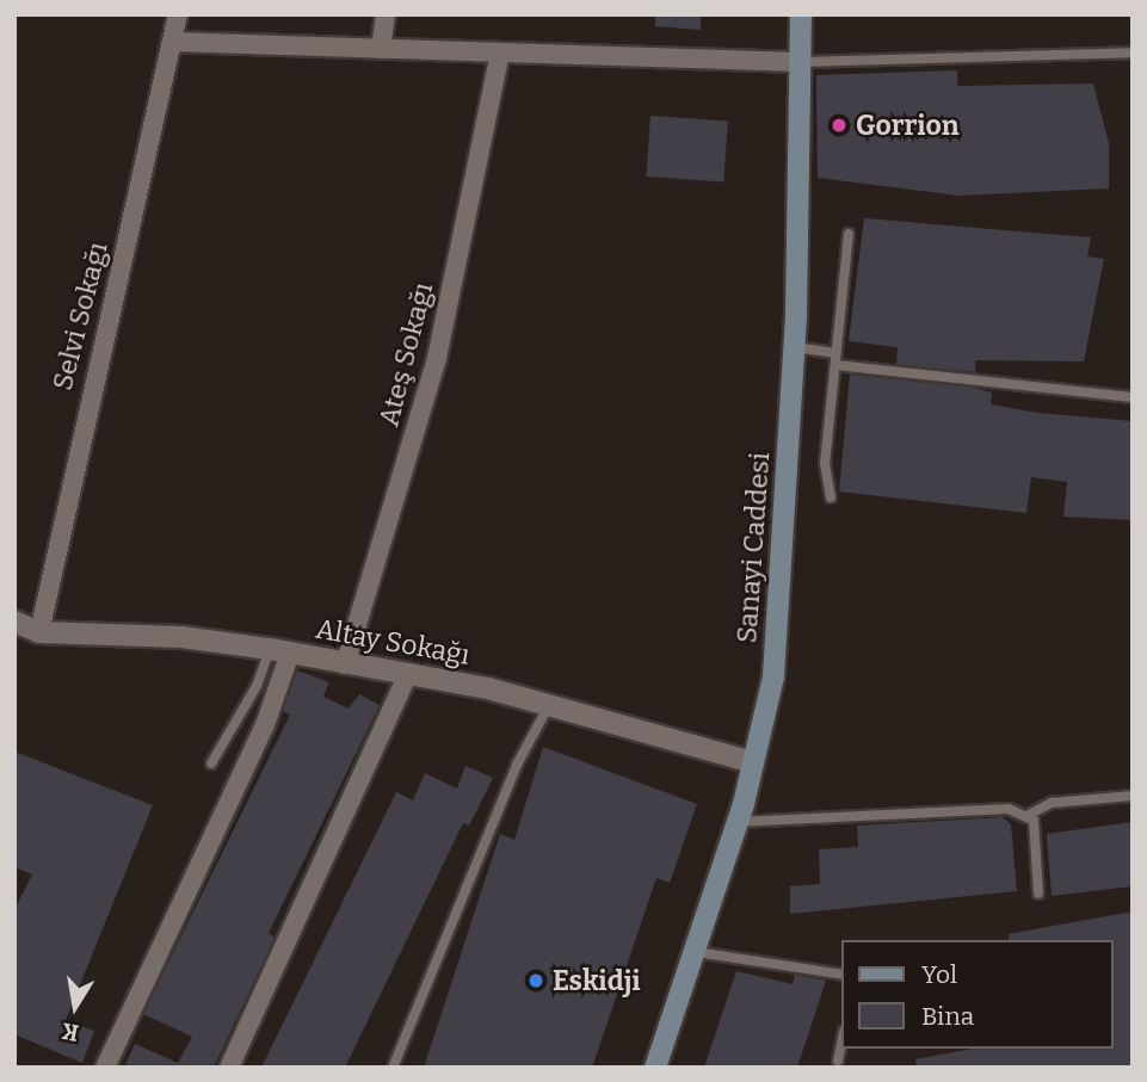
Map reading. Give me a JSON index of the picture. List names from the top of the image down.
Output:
{
  "streets": {
    "main road": ["Sanayi Caddesi"],
    "street": ["Selvi Sokağı", "Ateş Sokağı", "Altay Sokağı"]
  },
  "crossings": [
    ["Selvi Sokağı", "Altay Sokağı"],
    ["Ateş Sokağı", "Altay Sokağı"],
    ["Sanayi Caddesi", "Altay Sokağı"]
  ],
  "places": ["Gorrion", "Eskidji"],
  "legend": ["Yol", "Bina"],
  "north": "bottom"
}
